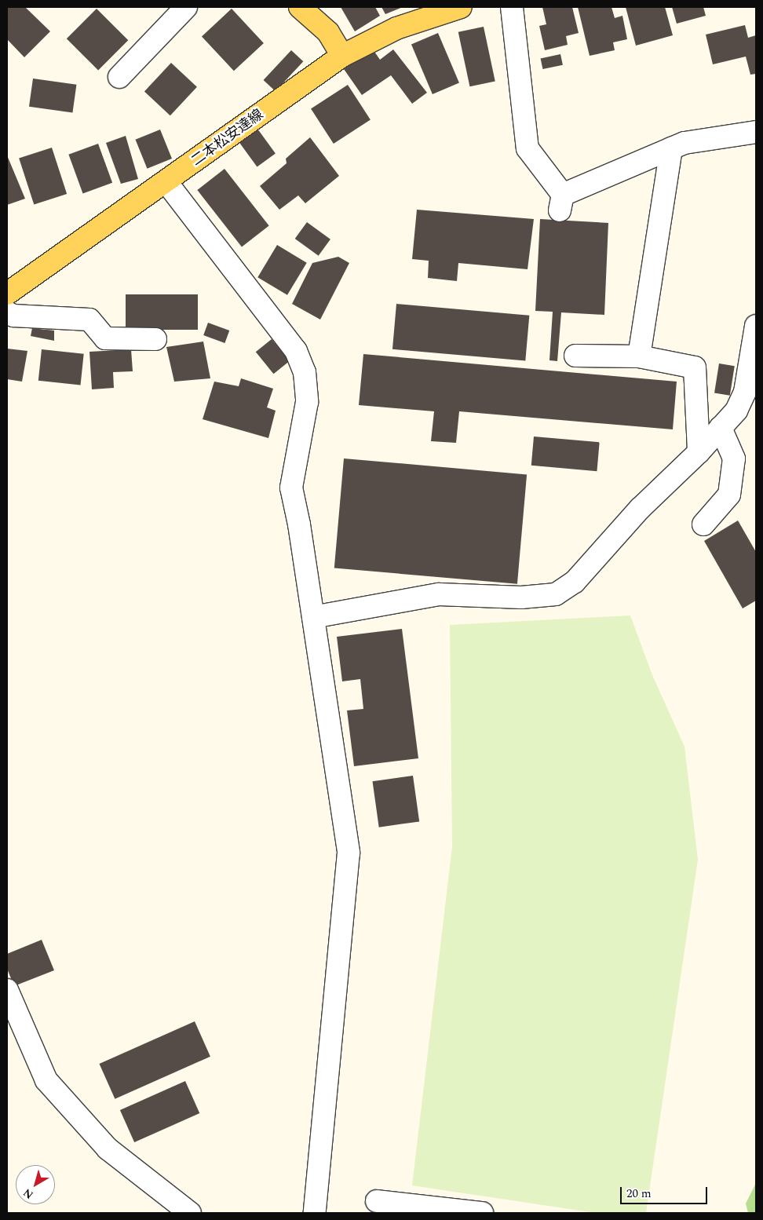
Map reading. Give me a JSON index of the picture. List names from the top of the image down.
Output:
{
  "streets": {
    "main road": ["二本松安達線"]
  },
  "scale_bar": "20 m",
  "north": "bottom left"
}
